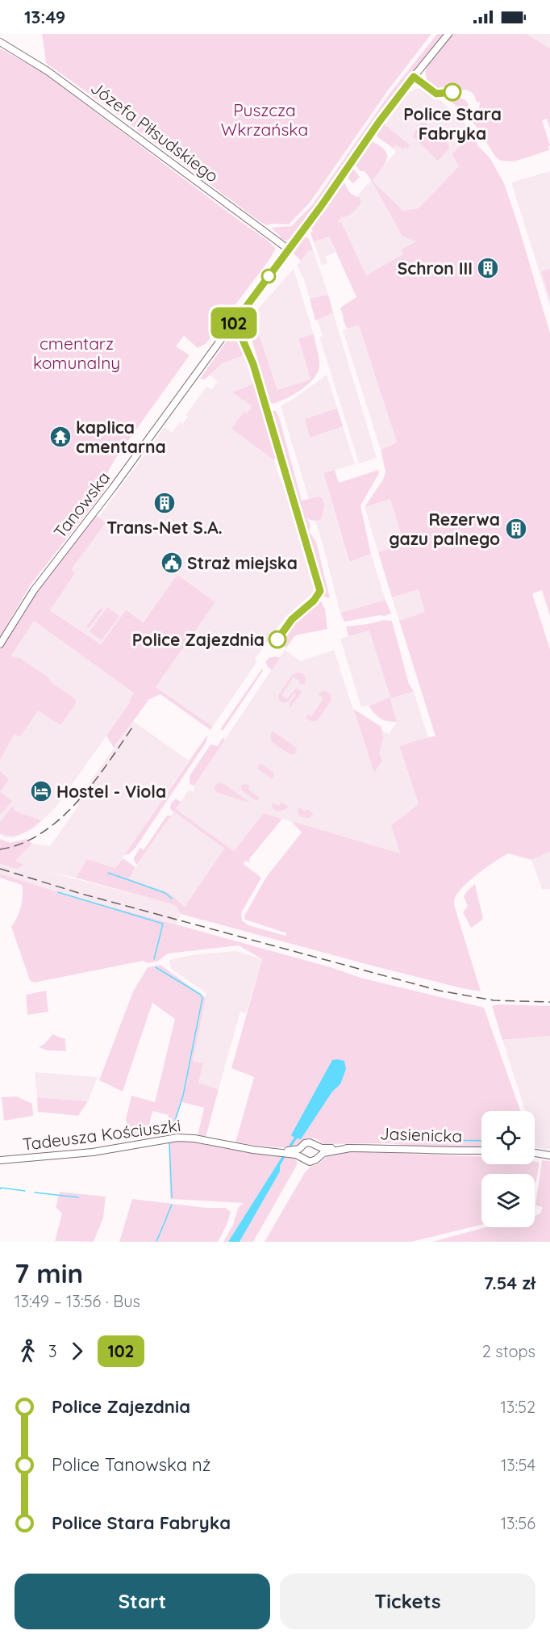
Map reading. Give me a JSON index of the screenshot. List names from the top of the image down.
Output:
{
  "streets": {
    "main road": [
      "Józefa Piłsudskiego",
      "Tanowska",
      "Tadeusza Kościuszki",
      "Jasienicka"
    ]
  },
  "crossings": [
    ["Józefa Piłsudskiego", "Tanowska"]
  ],
  "parks": ["Puszcza Wkrzańska", "cmentarz komunalny"],
  "places": {
    "other": ["Police Stara Fabryka", "Police Zajezdnia"],
    "building": ["Schron III", "Trans-Net S.A.", "Rezerwa gazu palnego"],
    "temple": ["kaplica cmentarna"],
    "public building": ["Straż miejska"],
    "hotel": ["Hostel - Viola"]
  },
  "lines": ["bus line 102"],
  "page": {
    "status": "13:49",
    "on_map": "102",
    "heading": ["7 min", "13:49 – 13:56 · Bus", "7.54 zł"],
    "legs": ["3", "102", "2 stops"],
    "list": [
      {
        "name": "Police Zajezdnia",
        "value": "13:52"
      },
      {
        "name": "Police Tanowska nż",
        "value": "13:54"
      },
      {
        "name": "Police Stara Fabryka",
        "value": "13:56"
      }
    ],
    "buttons": ["Start", "Tickets"]
  }
}
